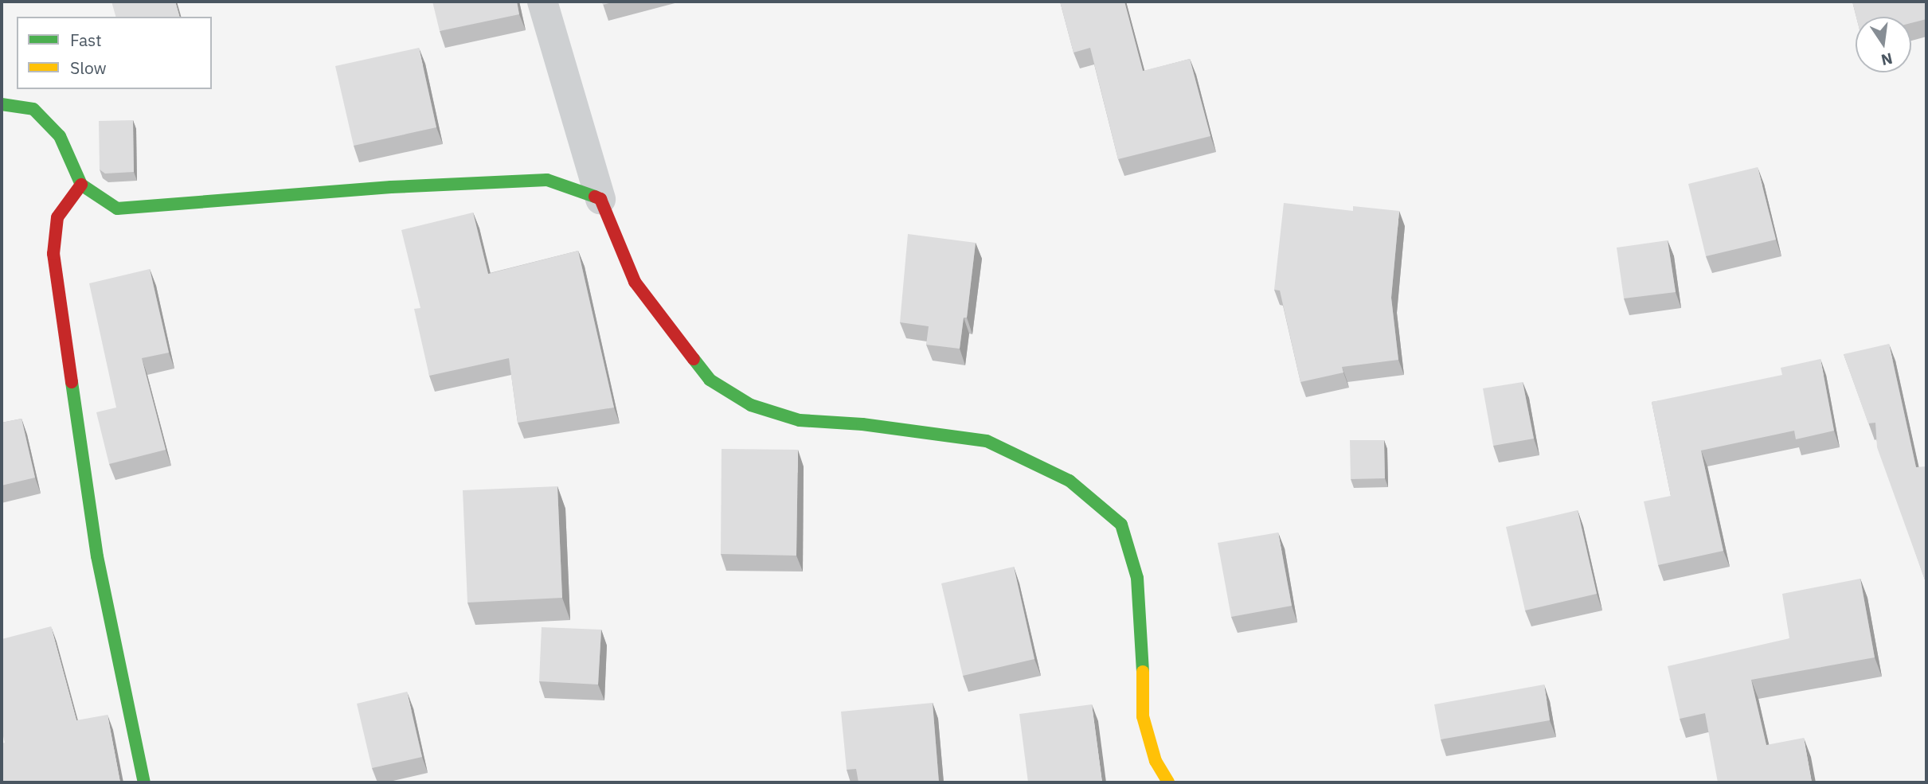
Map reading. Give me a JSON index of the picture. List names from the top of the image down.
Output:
{
  "legend": ["Fast", "Slow"],
  "north": "bottom"
}
